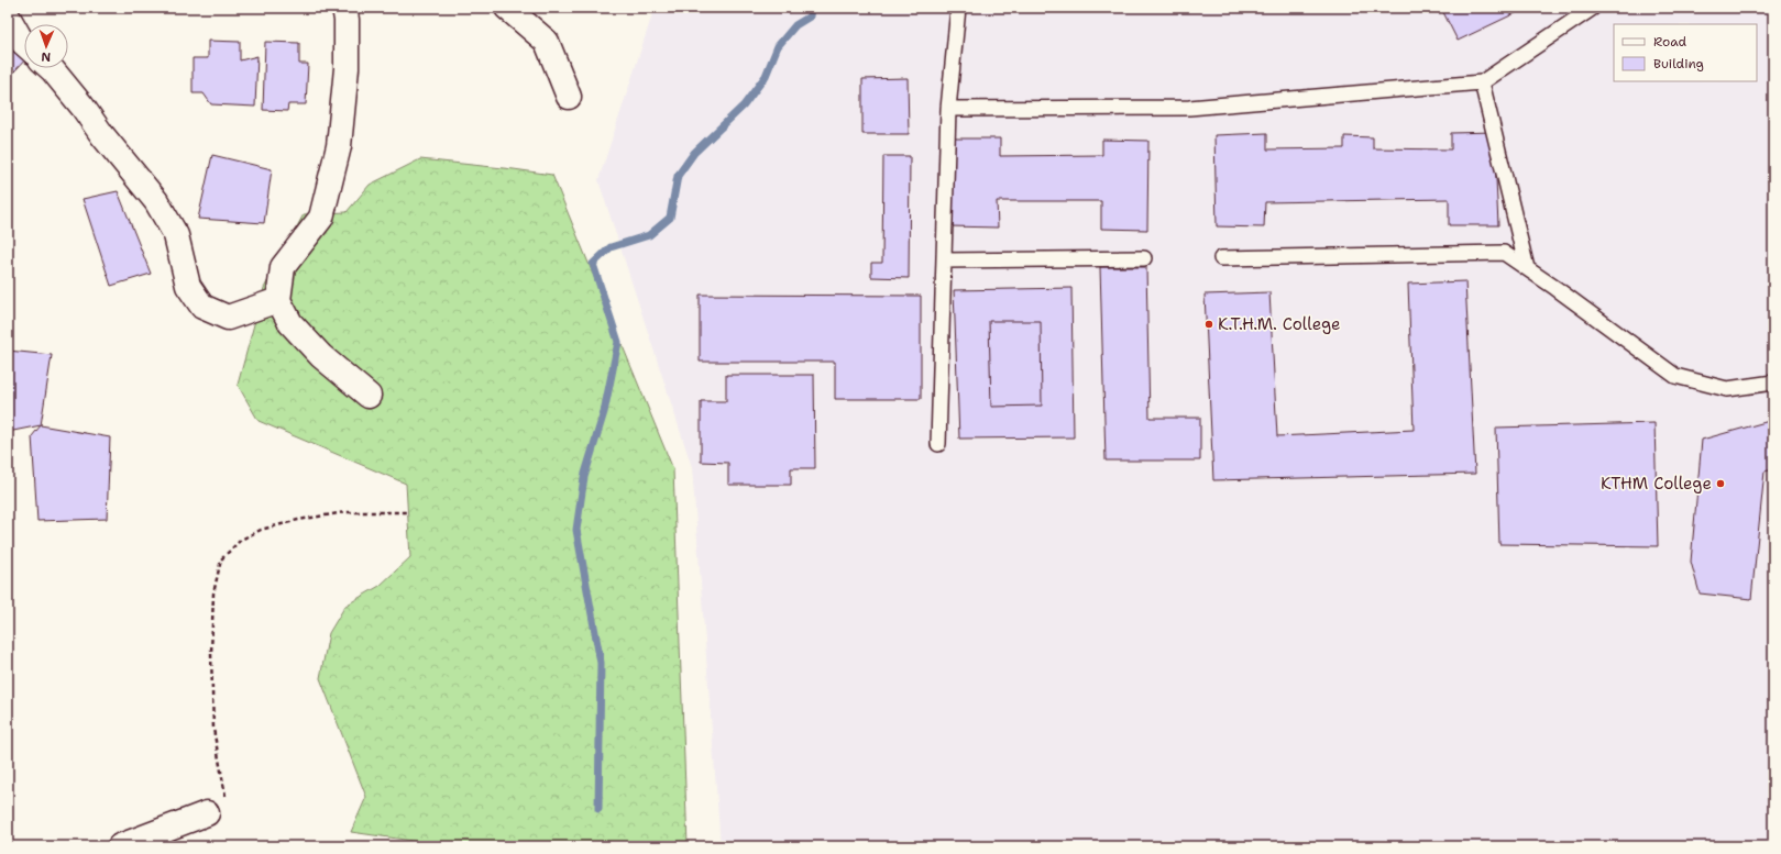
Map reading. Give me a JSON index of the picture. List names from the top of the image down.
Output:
{
  "places": ["K.T.H.M. College", "KTHM College"],
  "legend": ["Road", "Building"],
  "north": "bottom"
}
